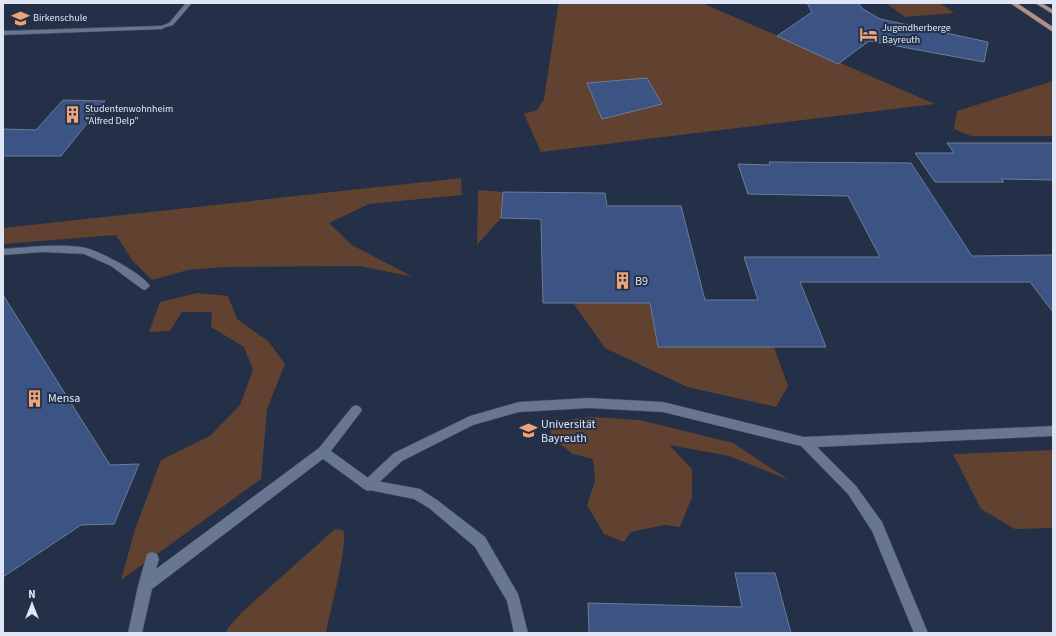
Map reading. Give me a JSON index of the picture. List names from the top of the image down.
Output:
{
  "places": {
    "school or university": ["Birkenschule", "Universität Bayreuth"],
    "hotel": ["Jugendherberge Bayreuth"],
    "building": ["Studentenwohnheim \"Alfred Delp\"", "B9", "Mensa"]
  },
  "north": "top"
}
